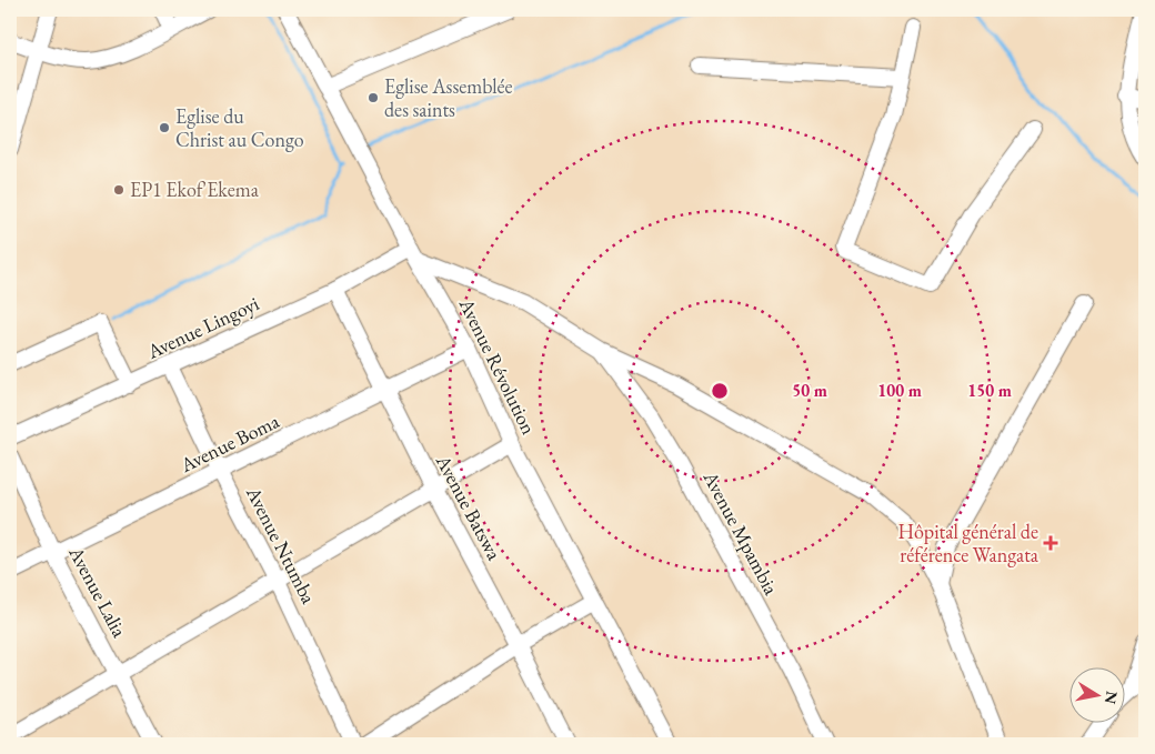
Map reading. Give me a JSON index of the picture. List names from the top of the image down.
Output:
{
  "streets": {
    "street": [
      "Avenue Lingoyi",
      "Avenue Révolution",
      "Avenue Boma",
      "Avenue Batswa",
      "Avenue Mpambia",
      "Avenue Ntumba",
      "Avenue Lalia"
    ]
  },
  "crossings": [
    ["Avenue Lingoyi", "Avenue Révolution"],
    ["Avenue Lingoyi", "Avenue Batswa"],
    ["Avenue Lingoyi", "Avenue Ntumba"],
    ["Avenue Révolution", "Avenue Boma"],
    ["Avenue Boma", "Avenue Batswa"],
    ["Avenue Boma", "Avenue Ntumba"],
    ["Avenue Boma", "Avenue Lalia"]
  ],
  "places": {
    "other": ["Eglise Assemblée des saints", "Eglise du Christ au Congo", "EP1 Ekof'Ekema"],
    "health": ["Hôpital général de référence Wangata"]
  },
  "north": "right",
  "rings": ["50 m", "100 m", "150 m"]
}
